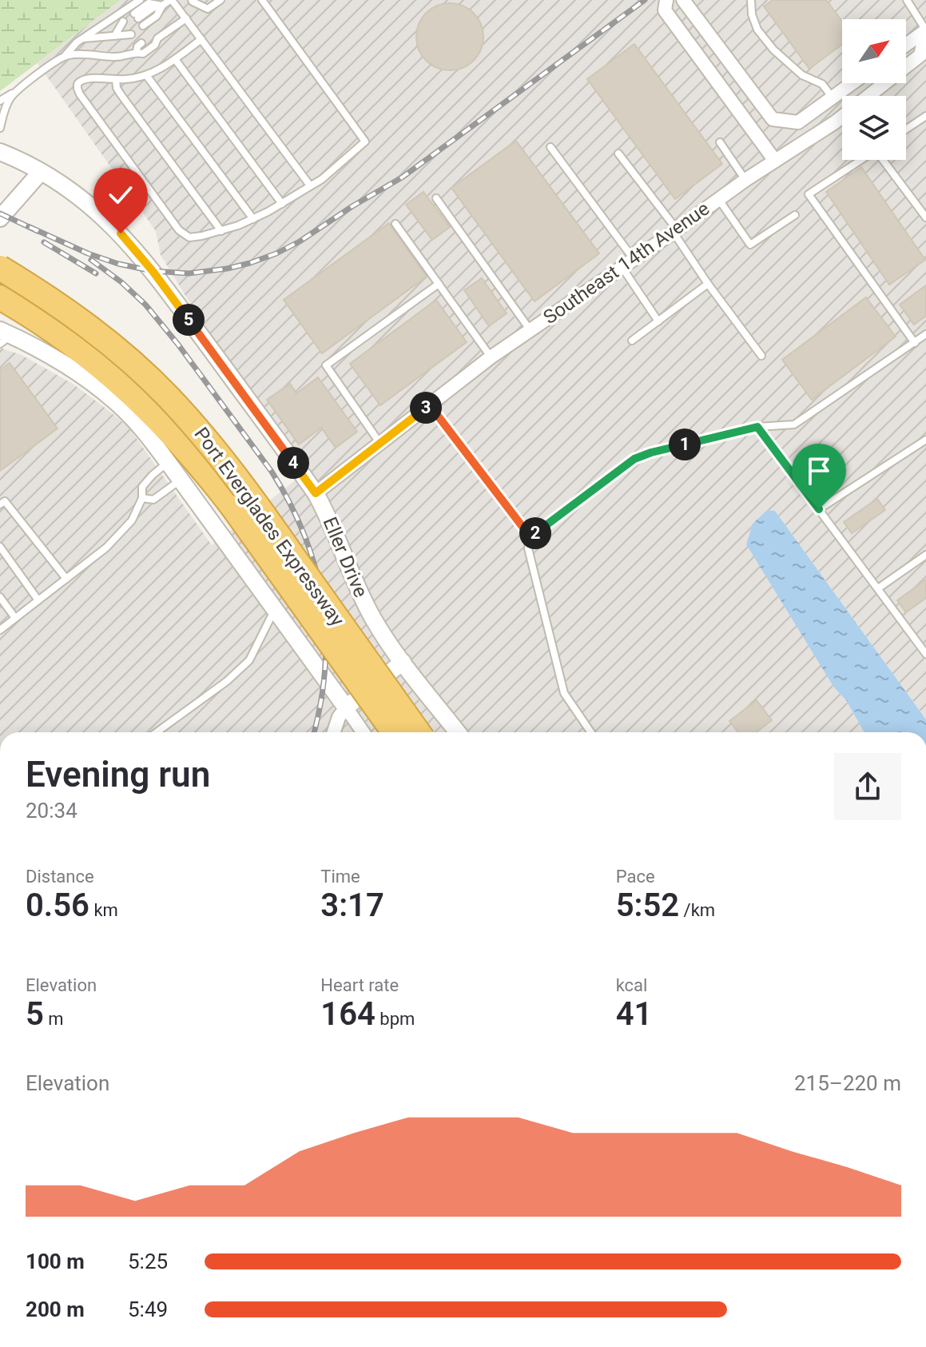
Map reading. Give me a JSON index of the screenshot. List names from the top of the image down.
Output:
{
  "streets": {
    "highway": ["Port Everglades Expressway"],
    "street": ["Southeast 14th Avenue", "Eller Drive"]
  },
  "crossings": [
    ["Southeast 14th Avenue", "Eller Drive"]
  ],
  "north": "top right",
  "page": {
    "pins": [
      "5",
      "3",
      "1",
      "4",
      "2"
    ],
    "heading": ["Evening run", "20:34"],
    "stats": [
      ["Distance", "0.56 km"],
      ["Time", "3:17"],
      ["Pace", "5:52 /km"],
      ["Elevation", "5 m"],
      ["Heart rate", "164 bpm"],
      ["kcal", "41"]
    ],
    "chart": ["Elevation", "215–220 m"],
    "list": [
      {
        "name": "100 m",
        "note": "5:25"
      },
      {
        "name": "200 m",
        "note": "5:49"
      }
    ]
  }
}
